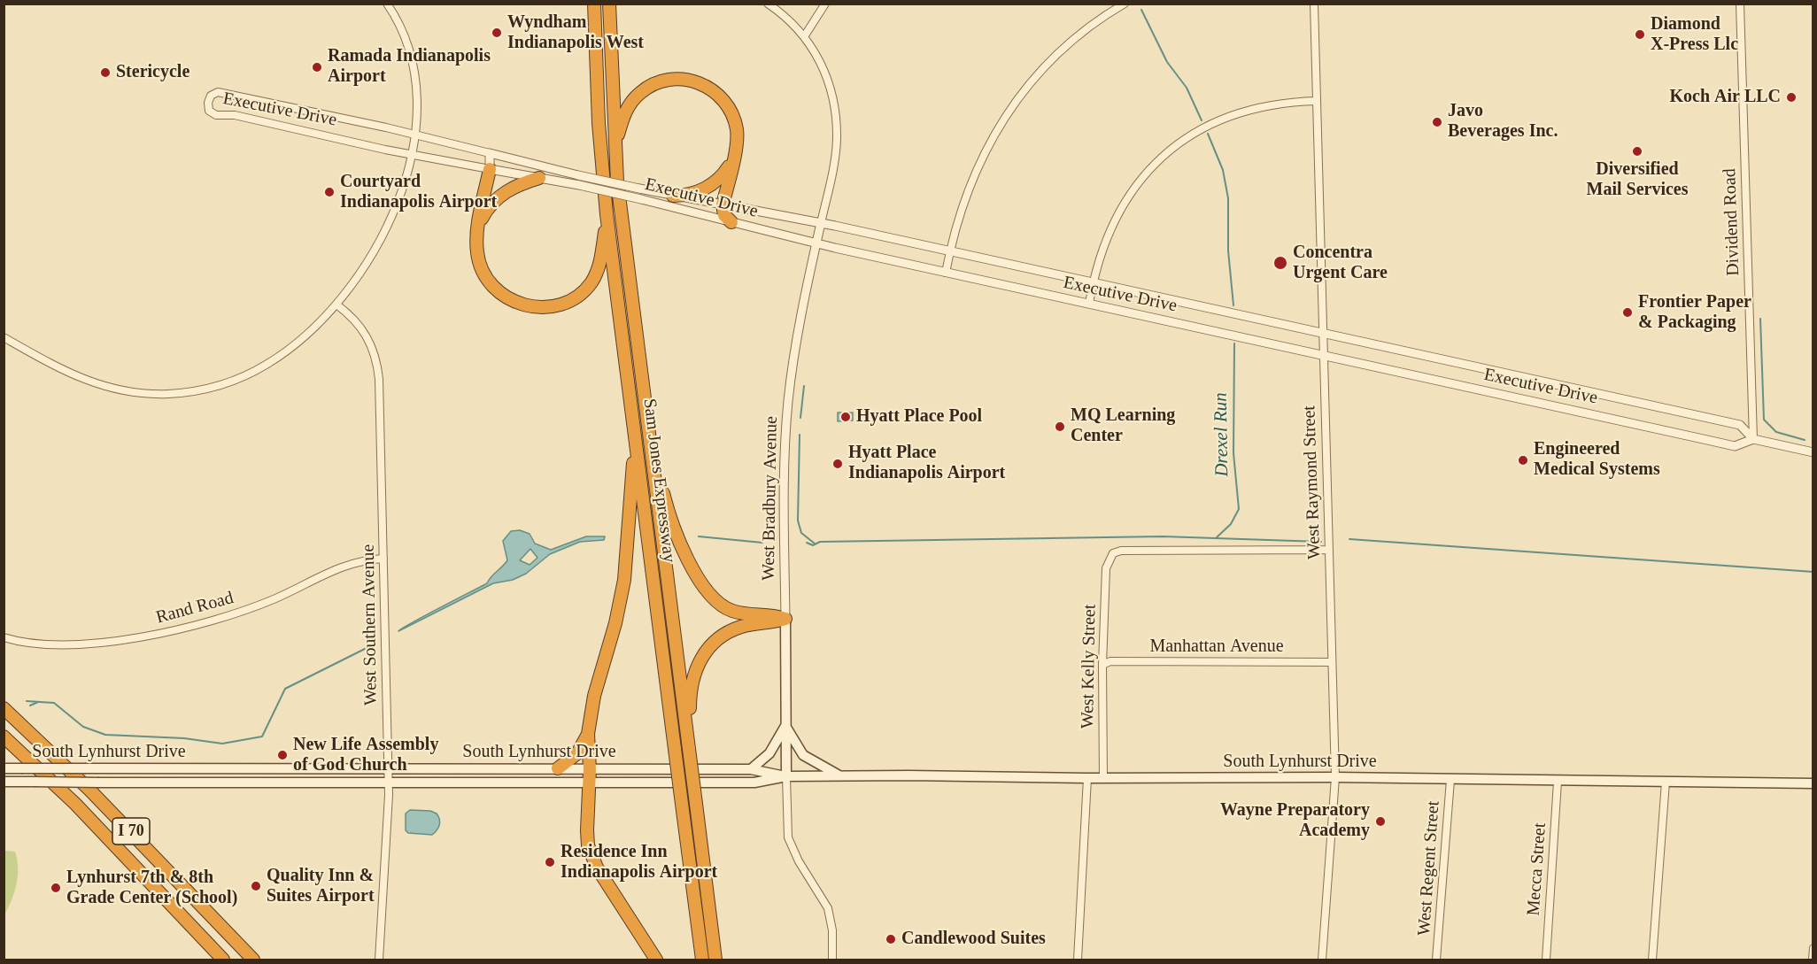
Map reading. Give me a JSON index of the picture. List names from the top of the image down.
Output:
{
  "streets": {
    "highway": ["Sam Jones Expressway", "I 70"],
    "main road": ["West Bradbury Avenue", "South Lynhurst Drive"],
    "street": [
      "Executive Drive",
      "Dividend Road",
      "West Raymond Street",
      "Rand Road",
      "West Southern Avenue",
      "Manhattan Avenue",
      "West Kelly Street",
      "West Regent Street",
      "Mecca Street"
    ]
  },
  "crossings": [
    ["Executive Drive", "Dividend Road"],
    ["Executive Drive", "West Raymond Street"],
    ["Executive Drive", "West Bradbury Avenue"],
    ["West Raymond Street", "Manhattan Avenue"],
    ["West Raymond Street", "West Kelly Street"],
    ["West Raymond Street", "South Lynhurst Drive"],
    ["West Bradbury Avenue", "South Lynhurst Drive"],
    ["Rand Road", "West Southern Avenue"],
    ["West Southern Avenue", "South Lynhurst Drive"],
    ["Manhattan Avenue", "West Kelly Street"],
    ["West Kelly Street", "South Lynhurst Drive"],
    ["South Lynhurst Drive", "West Regent Street"],
    ["South Lynhurst Drive", "Mecca Street"]
  ],
  "water": ["Drexel Run"],
  "places": [
    "Wyndham Indianapolis West",
    "Diamond X-Press Llc",
    "Ramada Indianapolis Airport",
    "Stericycle",
    "Koch Air LLC",
    "Javo Beverages Inc.",
    "Diversified Mail Services",
    "Courtyard Indianapolis Airport",
    "Concentra Urgent Care",
    "Frontier Paper & Packaging",
    "Hyatt Place Pool",
    "MQ Learning Center",
    "Engineered Medical Systems",
    "Hyatt Place Indianapolis Airport",
    "New Life Assembly of God Church",
    "Wayne Preparatory Academy",
    "Residence Inn Indianapolis Airport",
    "Quality Inn & Suites Airport",
    "Lynhurst 7th & 8th Grade Center (School)",
    "Candlewood Suites"
  ]
}
